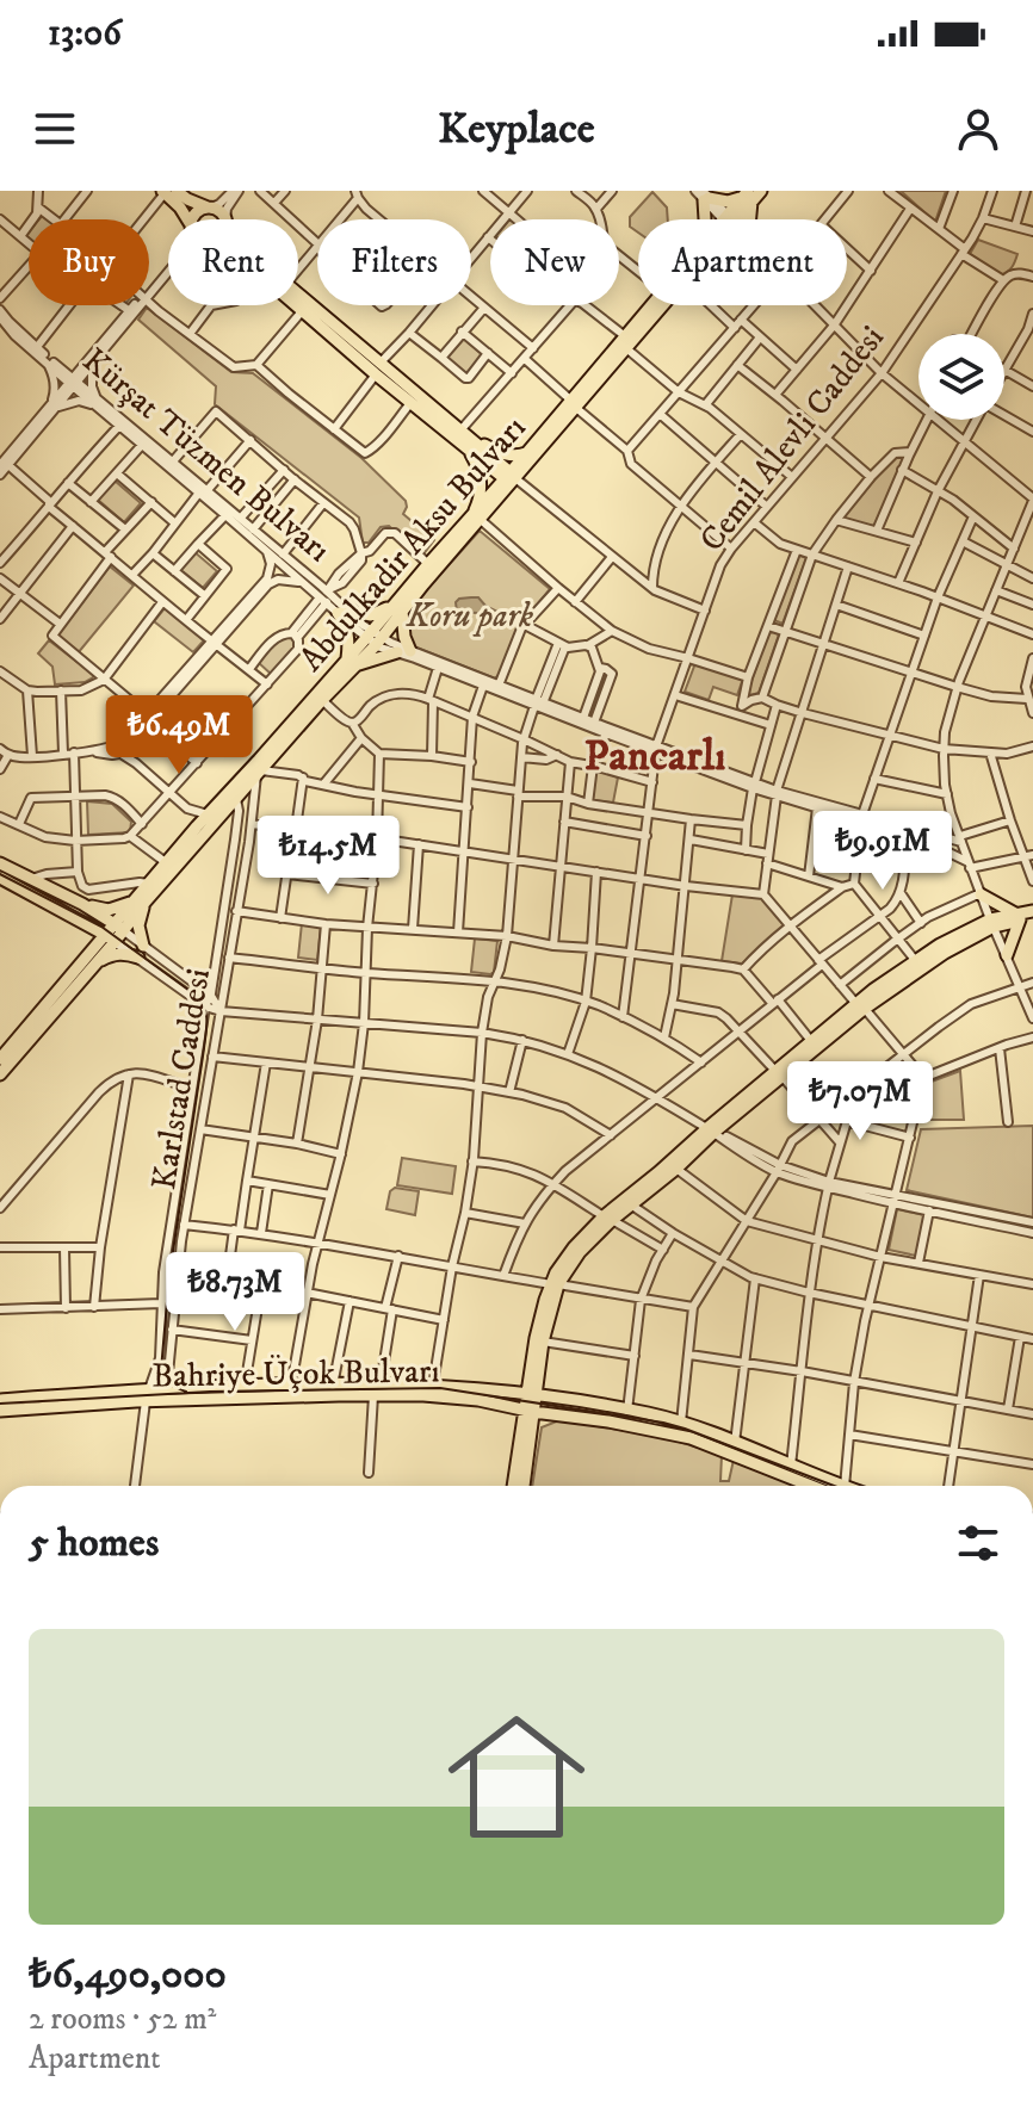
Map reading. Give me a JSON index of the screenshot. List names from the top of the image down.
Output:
{
  "streets": {
    "main road": ["Abdulkadir Aksu Bulvarı", "Bahriye Üçok Bulvarı"],
    "street": ["Cemil Alevli Caddesi", "Kürşat Tüzmen Bulvarı", "Karlstad Caddesi"]
  },
  "crossings": [
    ["Kürşat Tüzmen Bulvarı", "Abdulkadir Aksu Bulvarı"],
    ["Abdulkadir Aksu Bulvarı", "Karlstad Caddesi"],
    ["Karlstad Caddesi", "Bahriye Üçok Bulvarı"]
  ],
  "districts": ["Pancarlı"],
  "parks": ["Koru park"],
  "page": {
    "status": "13:06",
    "header": "Keyplace",
    "chip": [
      "Buy",
      "Rent",
      "Filters",
      "New",
      "Apartment"
    ],
    "price": [
      "₺6.49M",
      "₺9.91M",
      "₺14.5M",
      "₺7.07M",
      "₺8.73M"
    ],
    "heading": "5 homes",
    "list": [
      {
        "name": "₺6,490,000",
        "note": "2 rooms · 52 m² · Apartment"
      }
    ]
  }
}
